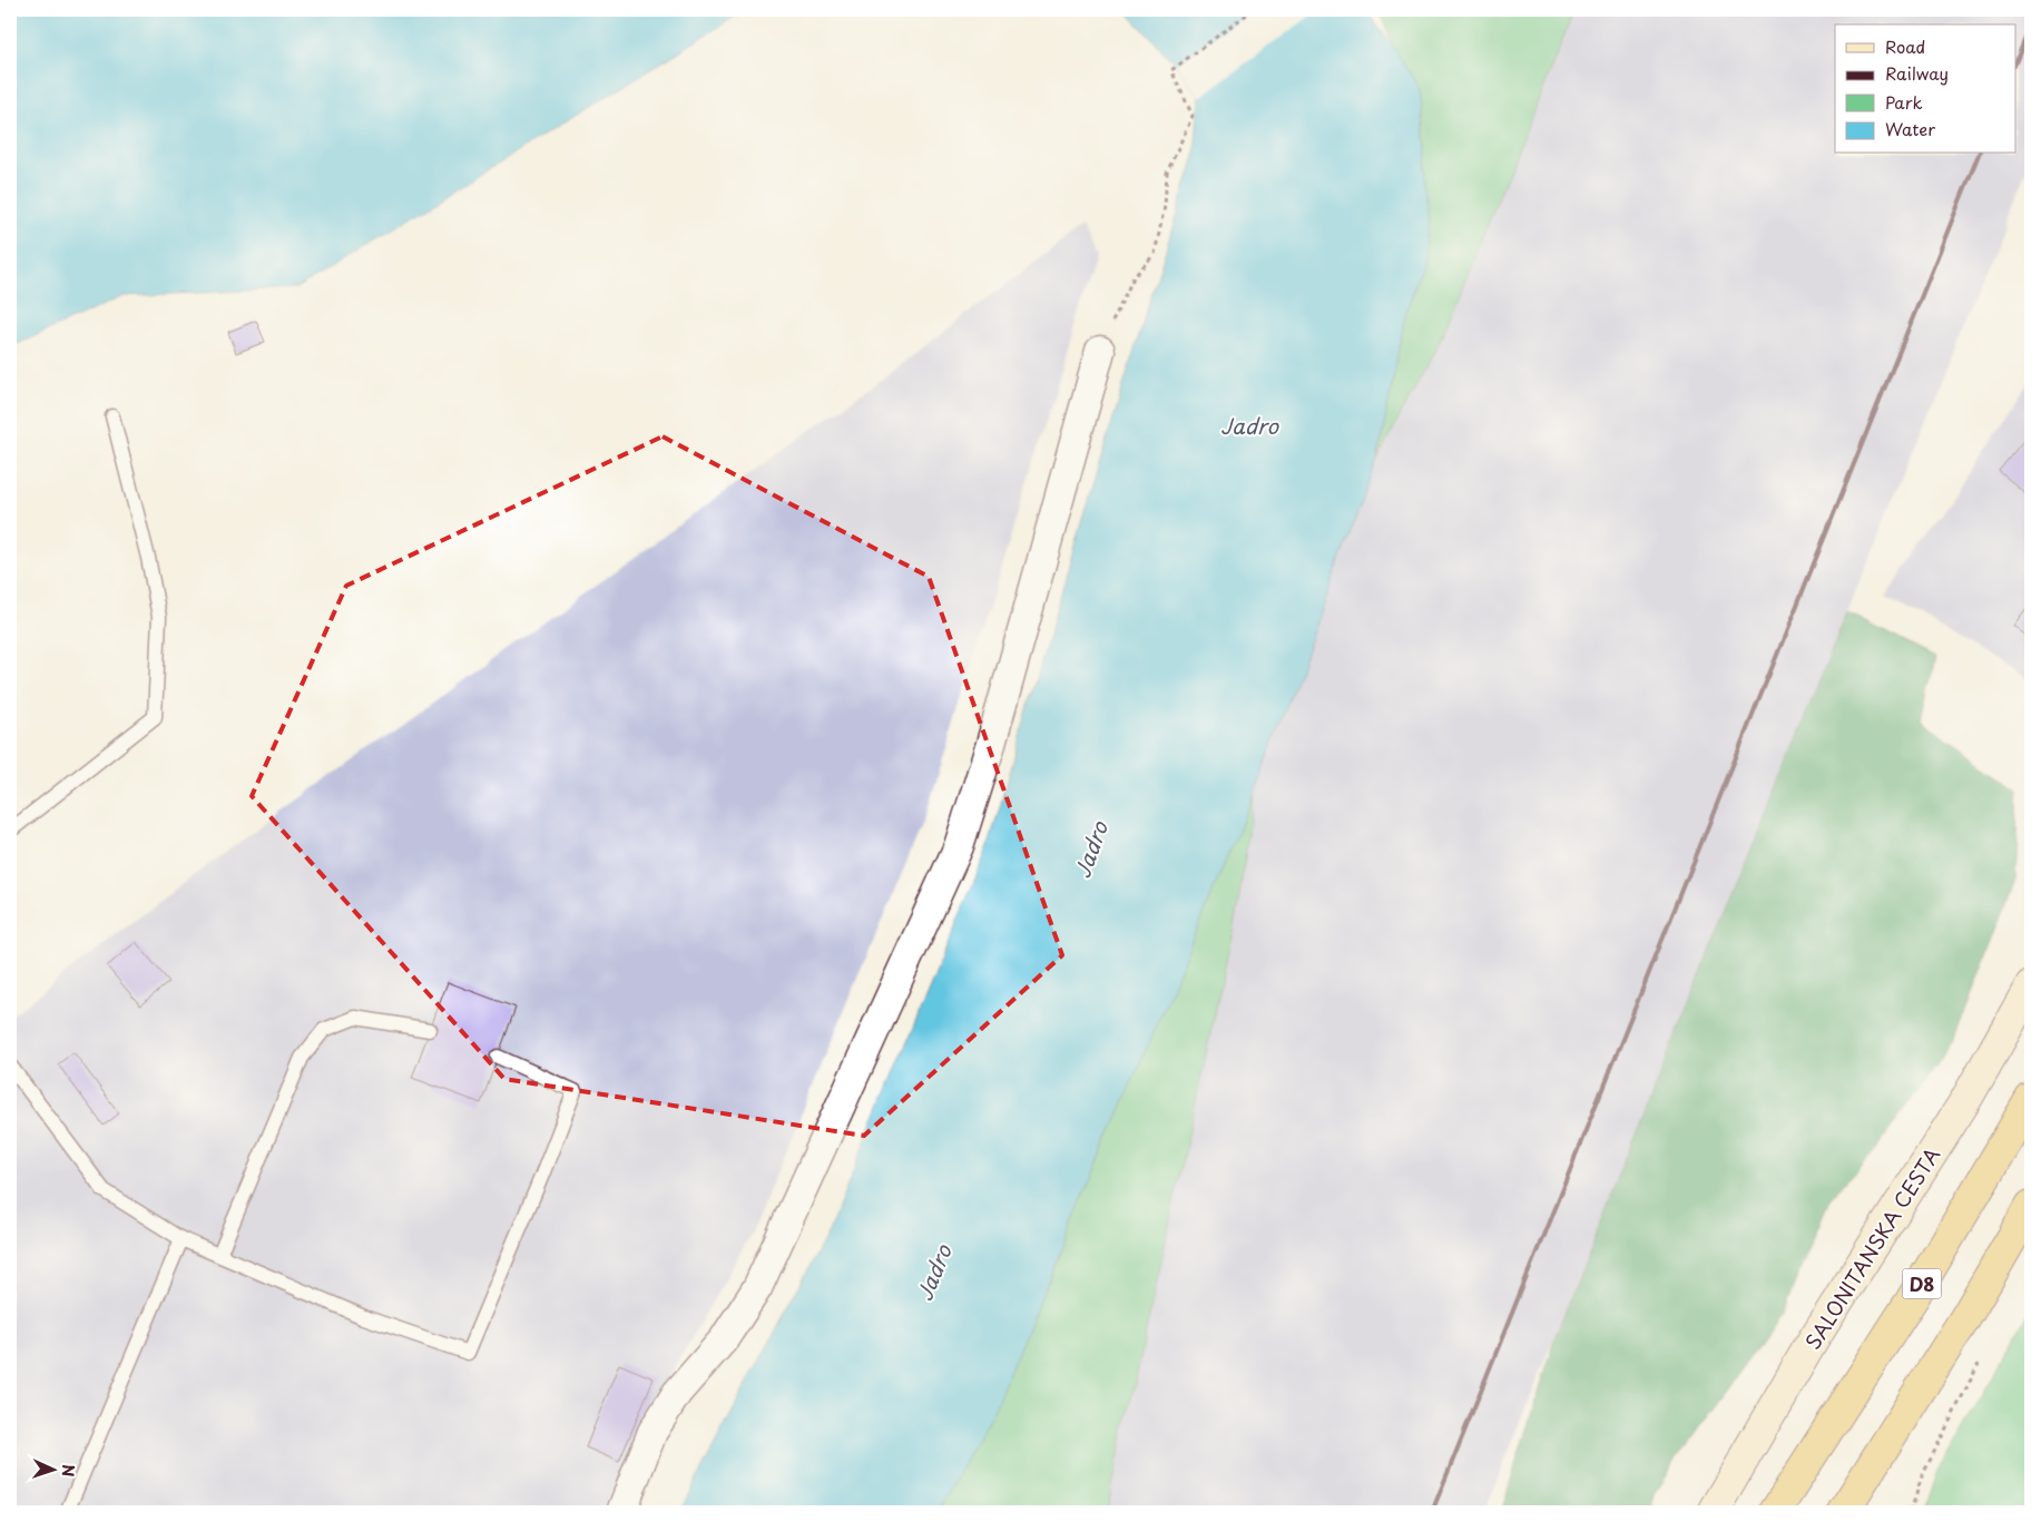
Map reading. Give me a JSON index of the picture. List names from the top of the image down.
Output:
{
  "streets": {
    "highway": ["D8"],
    "main road": ["SALONITANSKA CESTA"]
  },
  "water": ["Jadro"],
  "legend": [
    "Road",
    "Railway",
    "Park",
    "Water"
  ],
  "north": "right"
}
